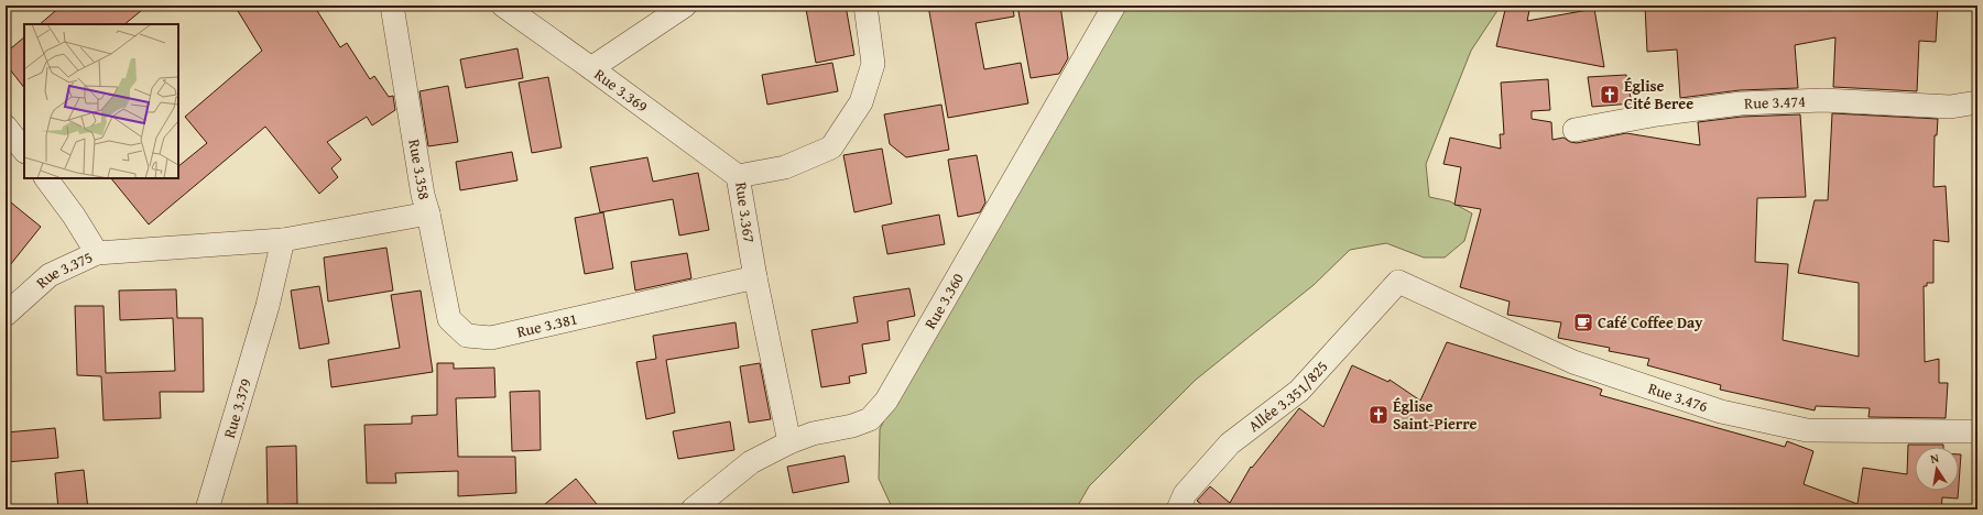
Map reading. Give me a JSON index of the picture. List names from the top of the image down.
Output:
{
  "streets": {
    "street": [
      "Rue 3.369",
      "Rue 3.474",
      "Rue 3.358",
      "Rue 3.367",
      "Rue 3.375",
      "Rue 3.360",
      "Rue 3.381",
      "Allée 3.351/825",
      "Rue 3.476",
      "Rue 3.379"
    ]
  },
  "crossings": [
    ["Rue 3.369", "Rue 3.367"],
    ["Rue 3.358", "Rue 3.375"],
    ["Rue 3.358", "Rue 3.381"],
    ["Rue 3.358", "Rue 3.379"],
    ["Rue 3.367", "Rue 3.360"],
    ["Rue 3.367", "Rue 3.381"],
    ["Allée 3.351/825", "Rue 3.476"]
  ],
  "places": {
    "church": ["Église Cité Beree", "Église Saint-Pierre"],
    "cafe": ["Café Coffee Day"]
  },
  "north": "top"
}
